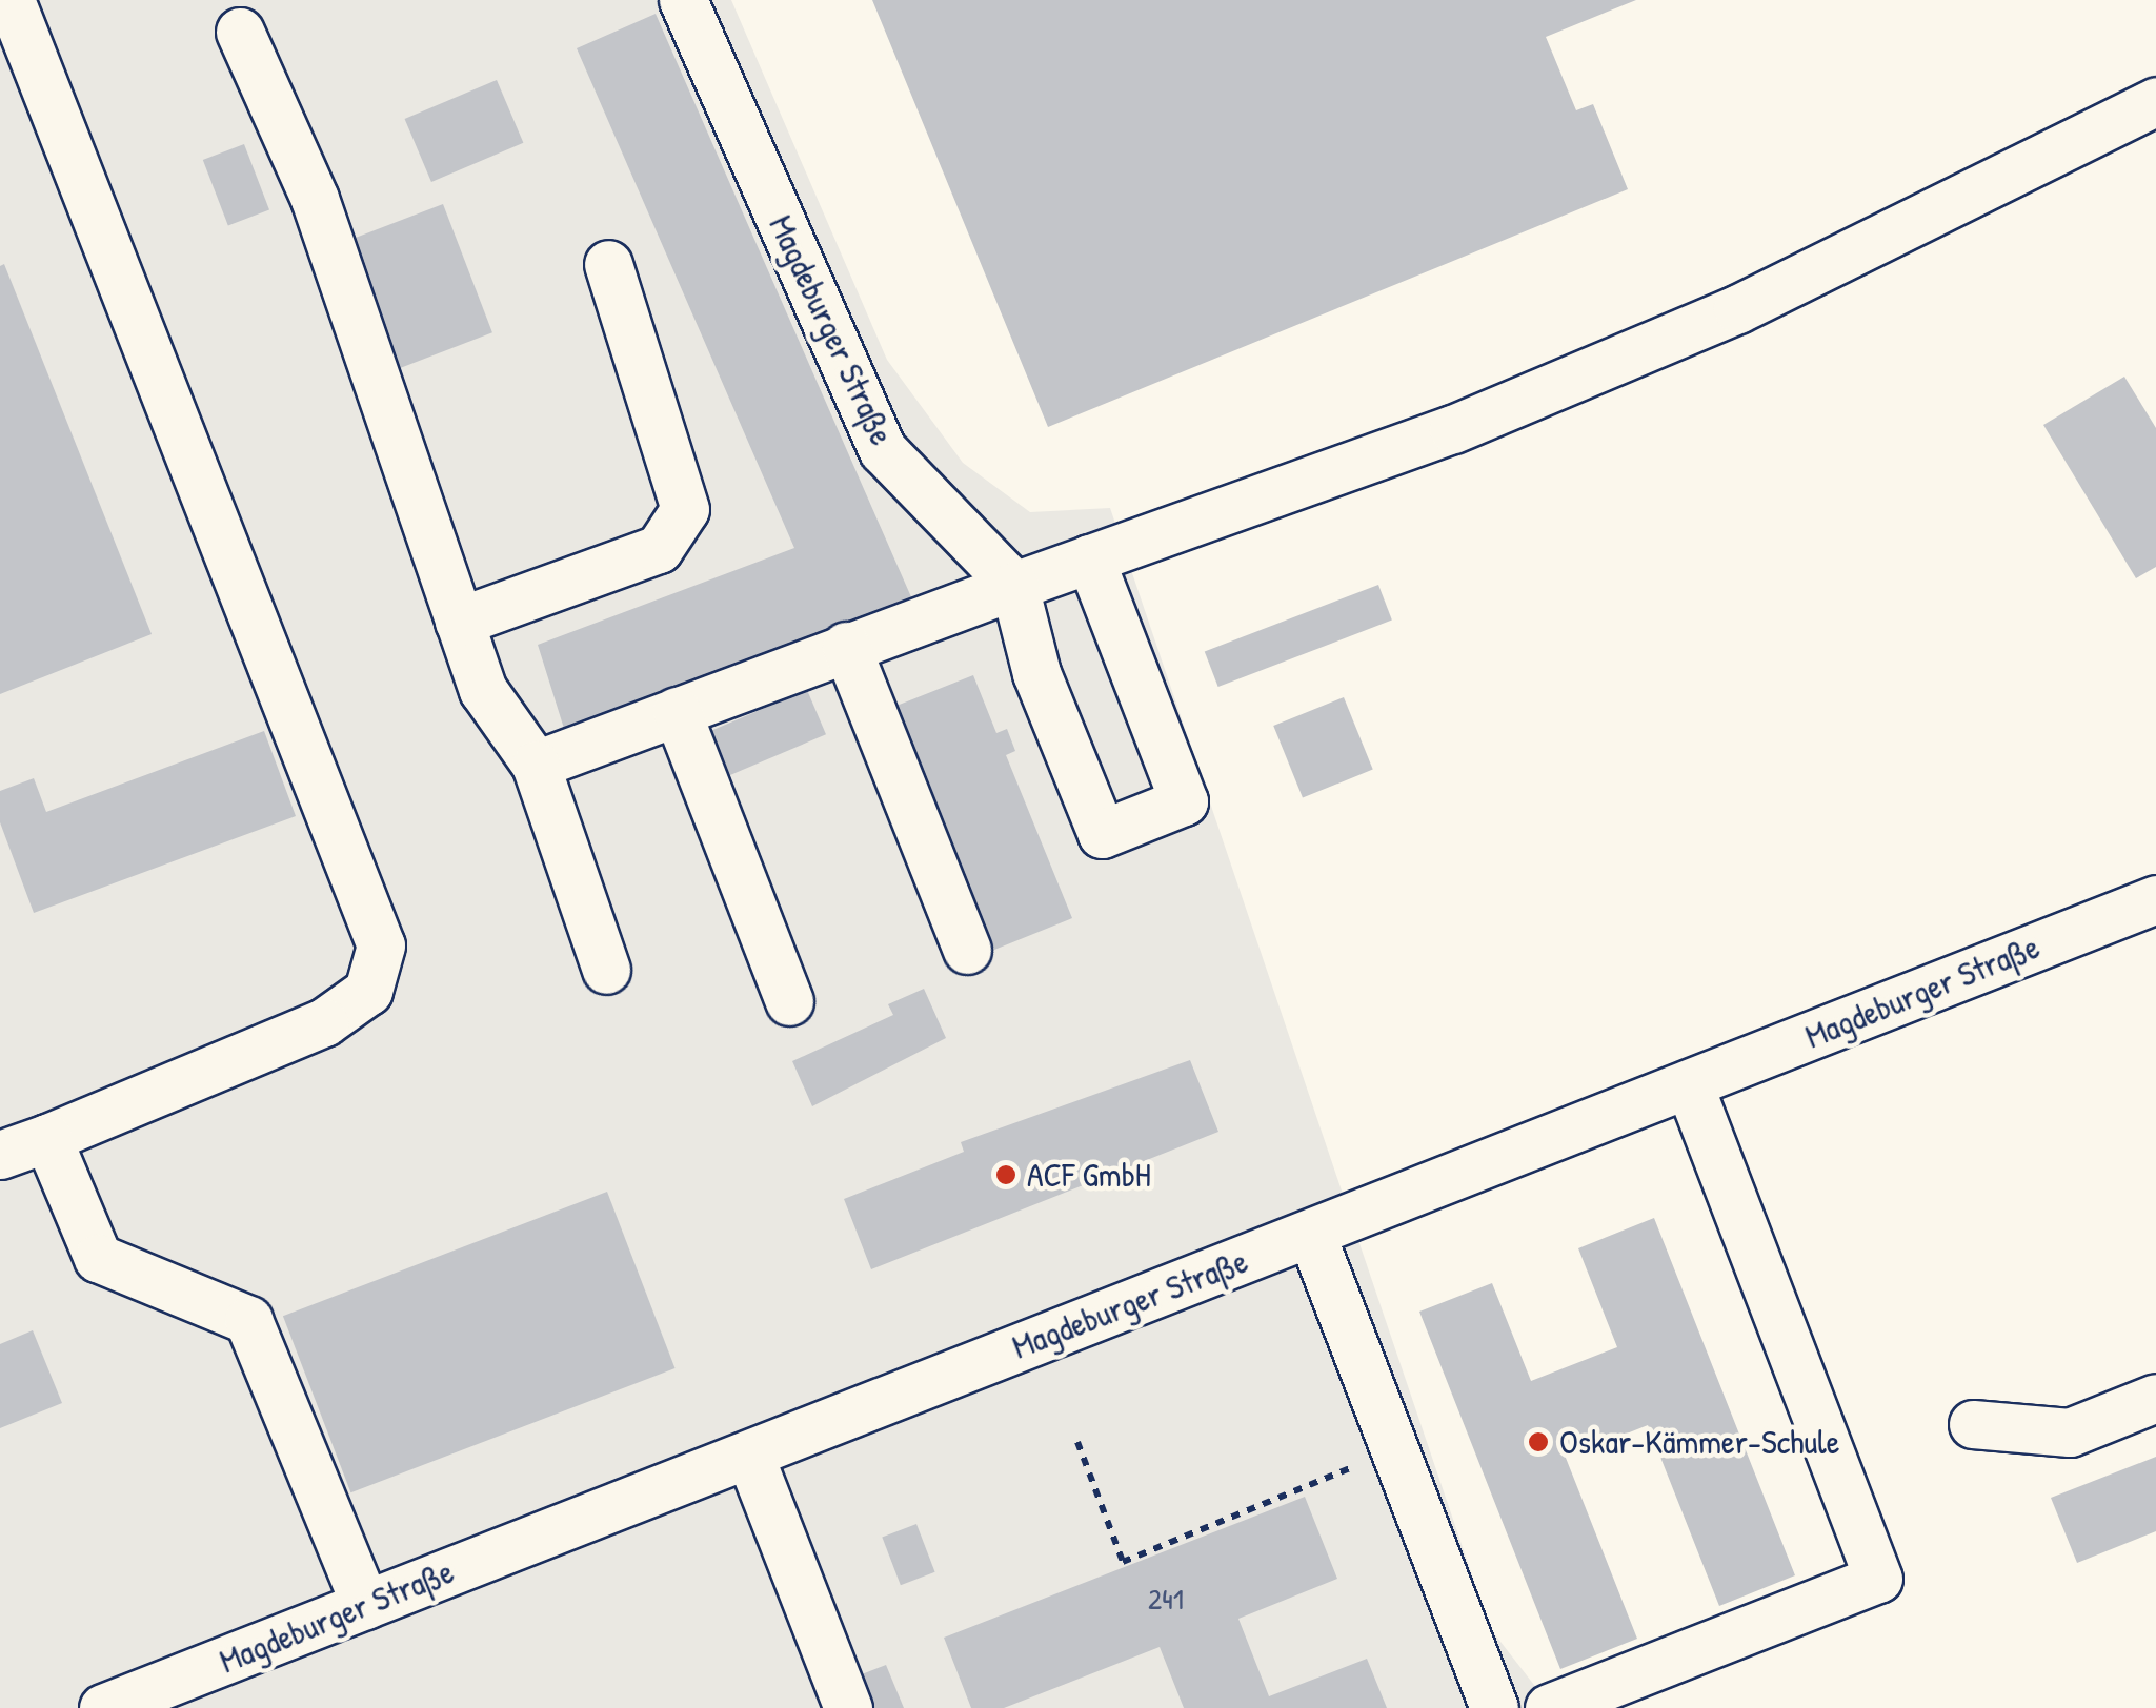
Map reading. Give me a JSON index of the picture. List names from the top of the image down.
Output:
{
  "streets": {
    "street": ["Magdeburger Straße"]
  },
  "places": ["ACF GmbH", "Oskar-Kämmer-Schule"],
  "house_numbers": ["241"]
}
